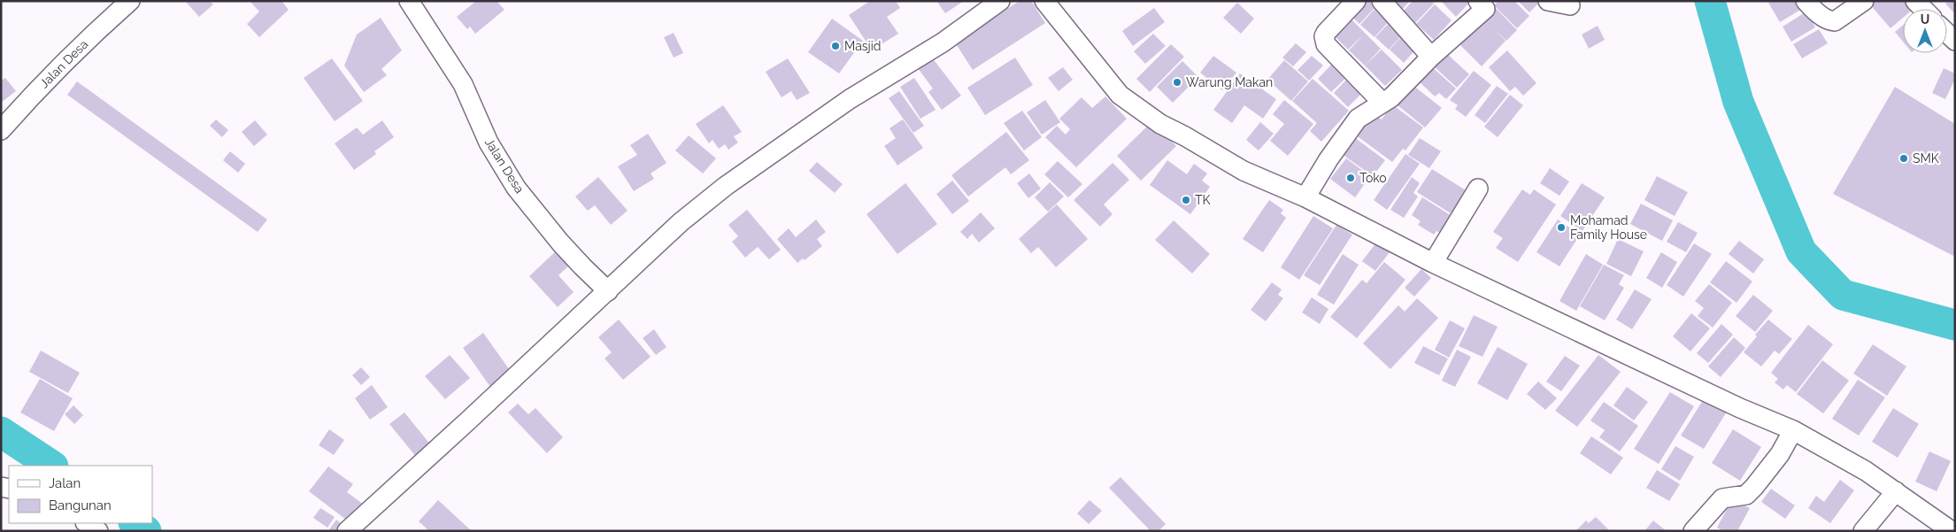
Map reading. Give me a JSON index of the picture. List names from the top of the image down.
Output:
{
  "streets": {
    "street": ["Jalan Desa"]
  },
  "places": [
    "Masjid",
    "Warung Makan",
    "SMK",
    "Toko",
    "TK",
    "Mohamad Family House"
  ],
  "legend": ["Jalan", "Bangunan"],
  "north": "top"
}
